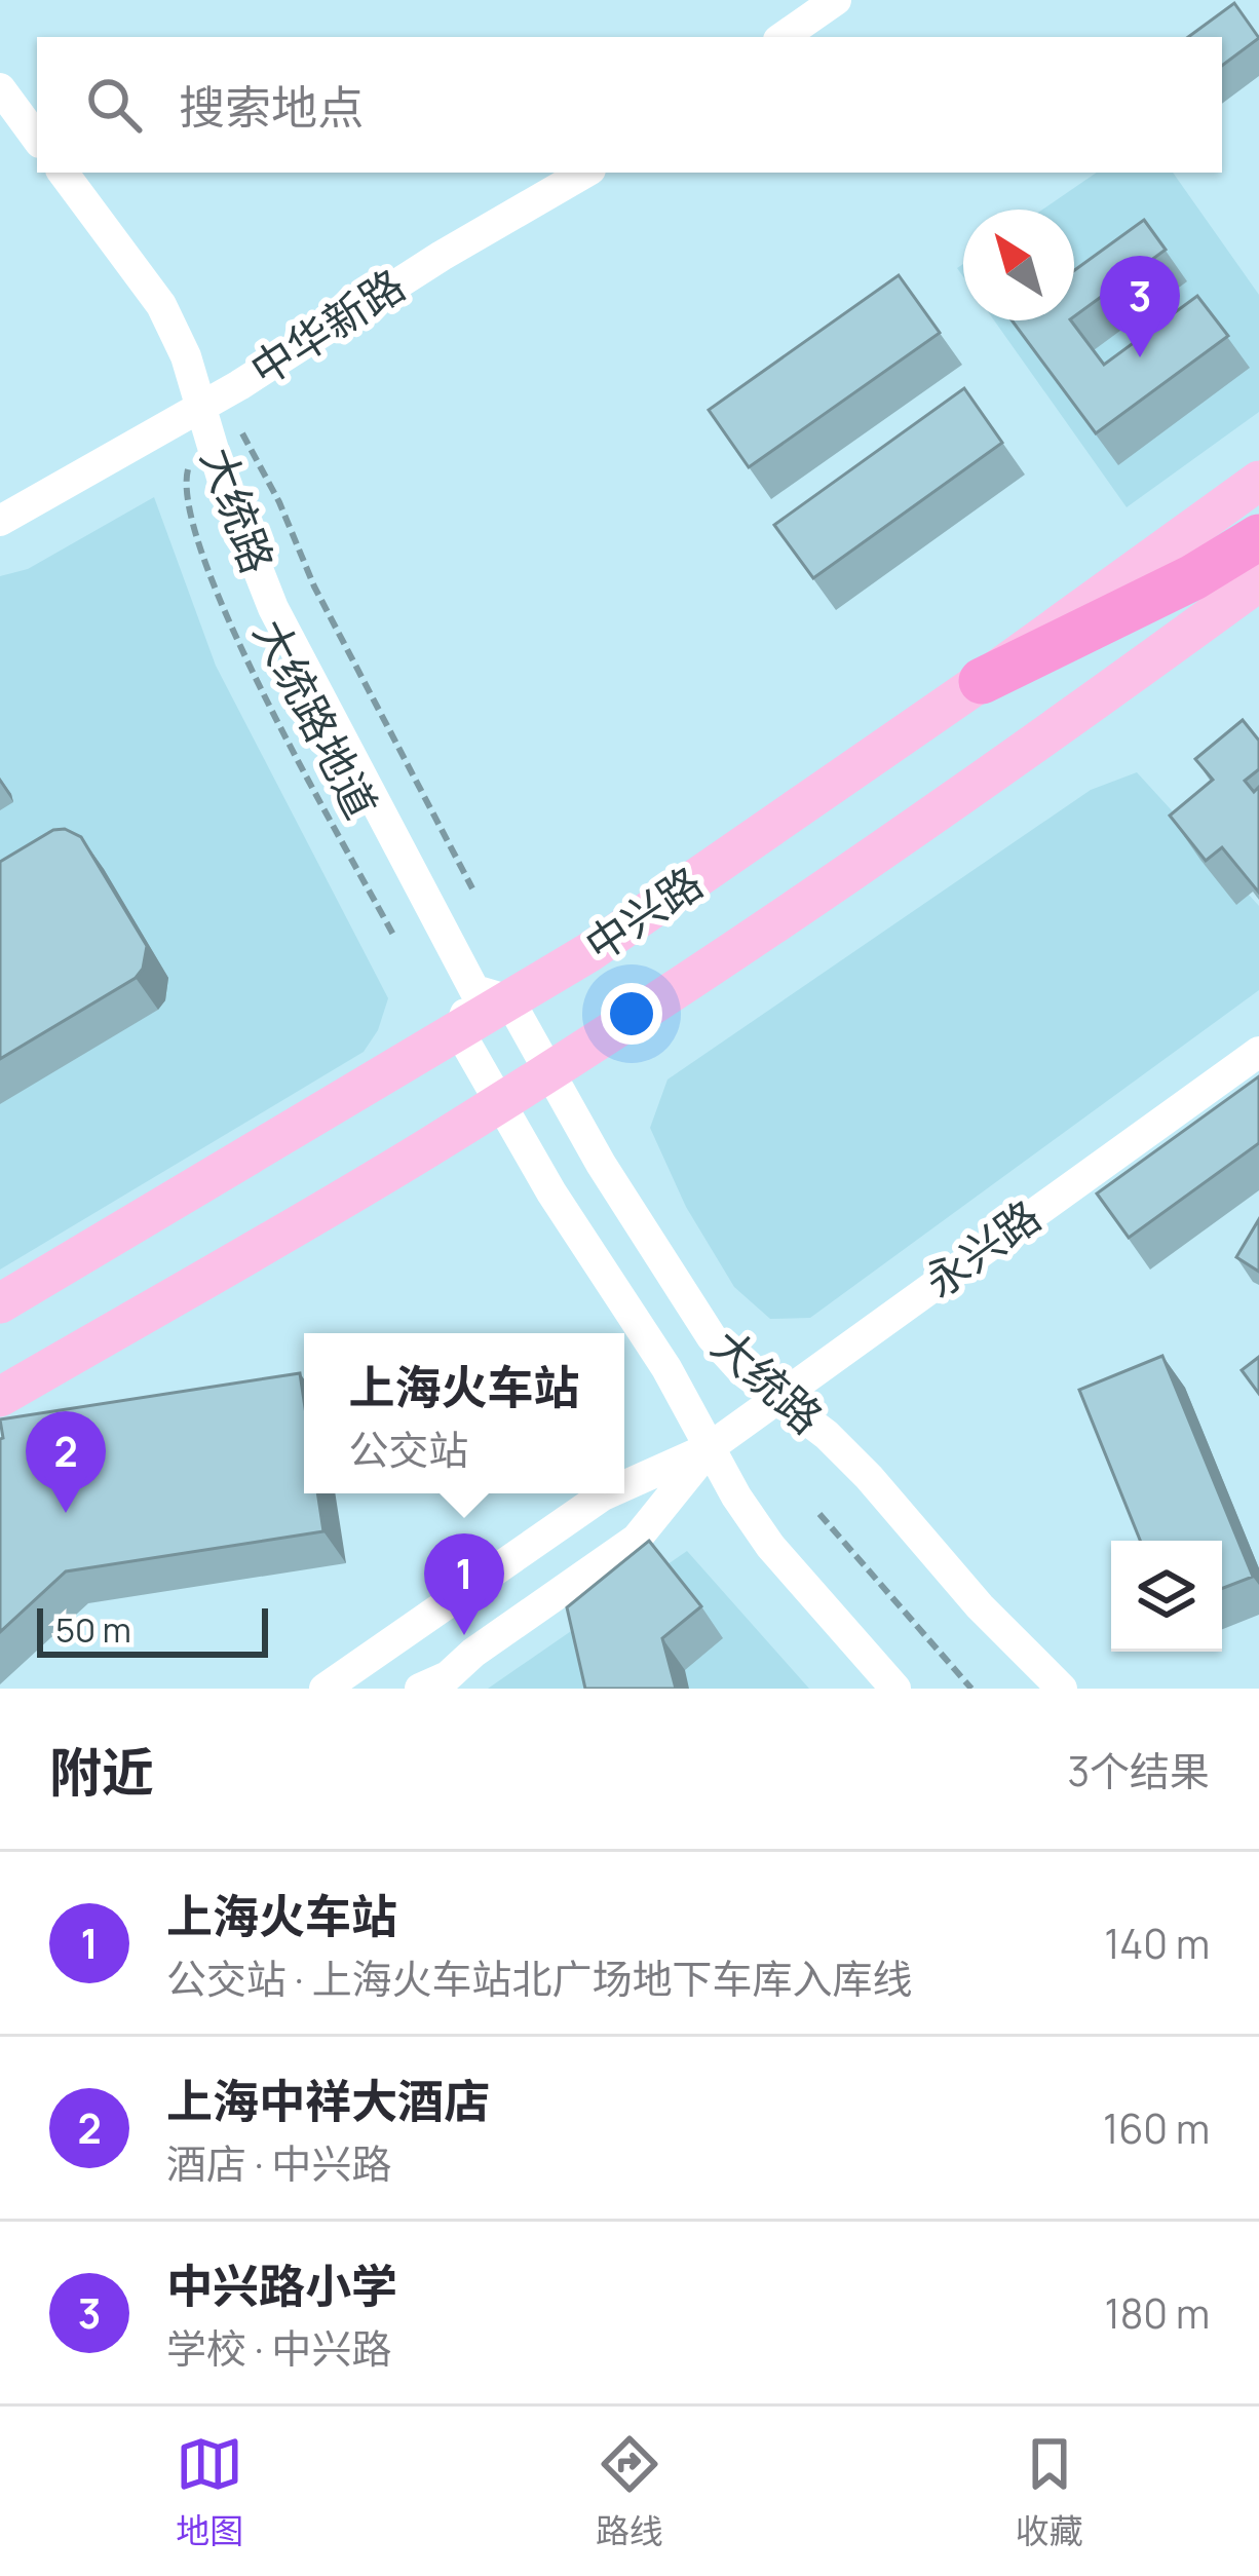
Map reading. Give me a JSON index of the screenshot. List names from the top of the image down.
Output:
{
  "streets": {
    "main road": ["中兴路"],
    "street": ["中华新路", "大统路", "永兴路"],
    "path": ["大统路地道"]
  },
  "crossings": [
    ["中华新路", "大统路"],
    ["大统路", "中兴路"],
    ["大统路", "永兴路"]
  ],
  "scale_bar": "50 m",
  "north": "top left",
  "page": {
    "search": "搜索地点",
    "pins": ["3", "2", "1"],
    "popup": ["上海火车站", "公交站"],
    "scale": "50 m",
    "heading": ["附近", "3个结果"],
    "list": [
      {
        "mark": "1",
        "name": "上海火车站",
        "note": "公交站 · 上海火车站北广场地下车库入库线",
        "value": "140 m"
      },
      {
        "mark": "2",
        "name": "上海中祥大酒店",
        "note": "酒店 · 中兴路",
        "value": "160 m"
      },
      {
        "mark": "3",
        "name": "中兴路小学",
        "note": "学校 · 中兴路",
        "value": "180 m"
      }
    ],
    "nav": ["地图", "路线", "收藏"]
  }
}
